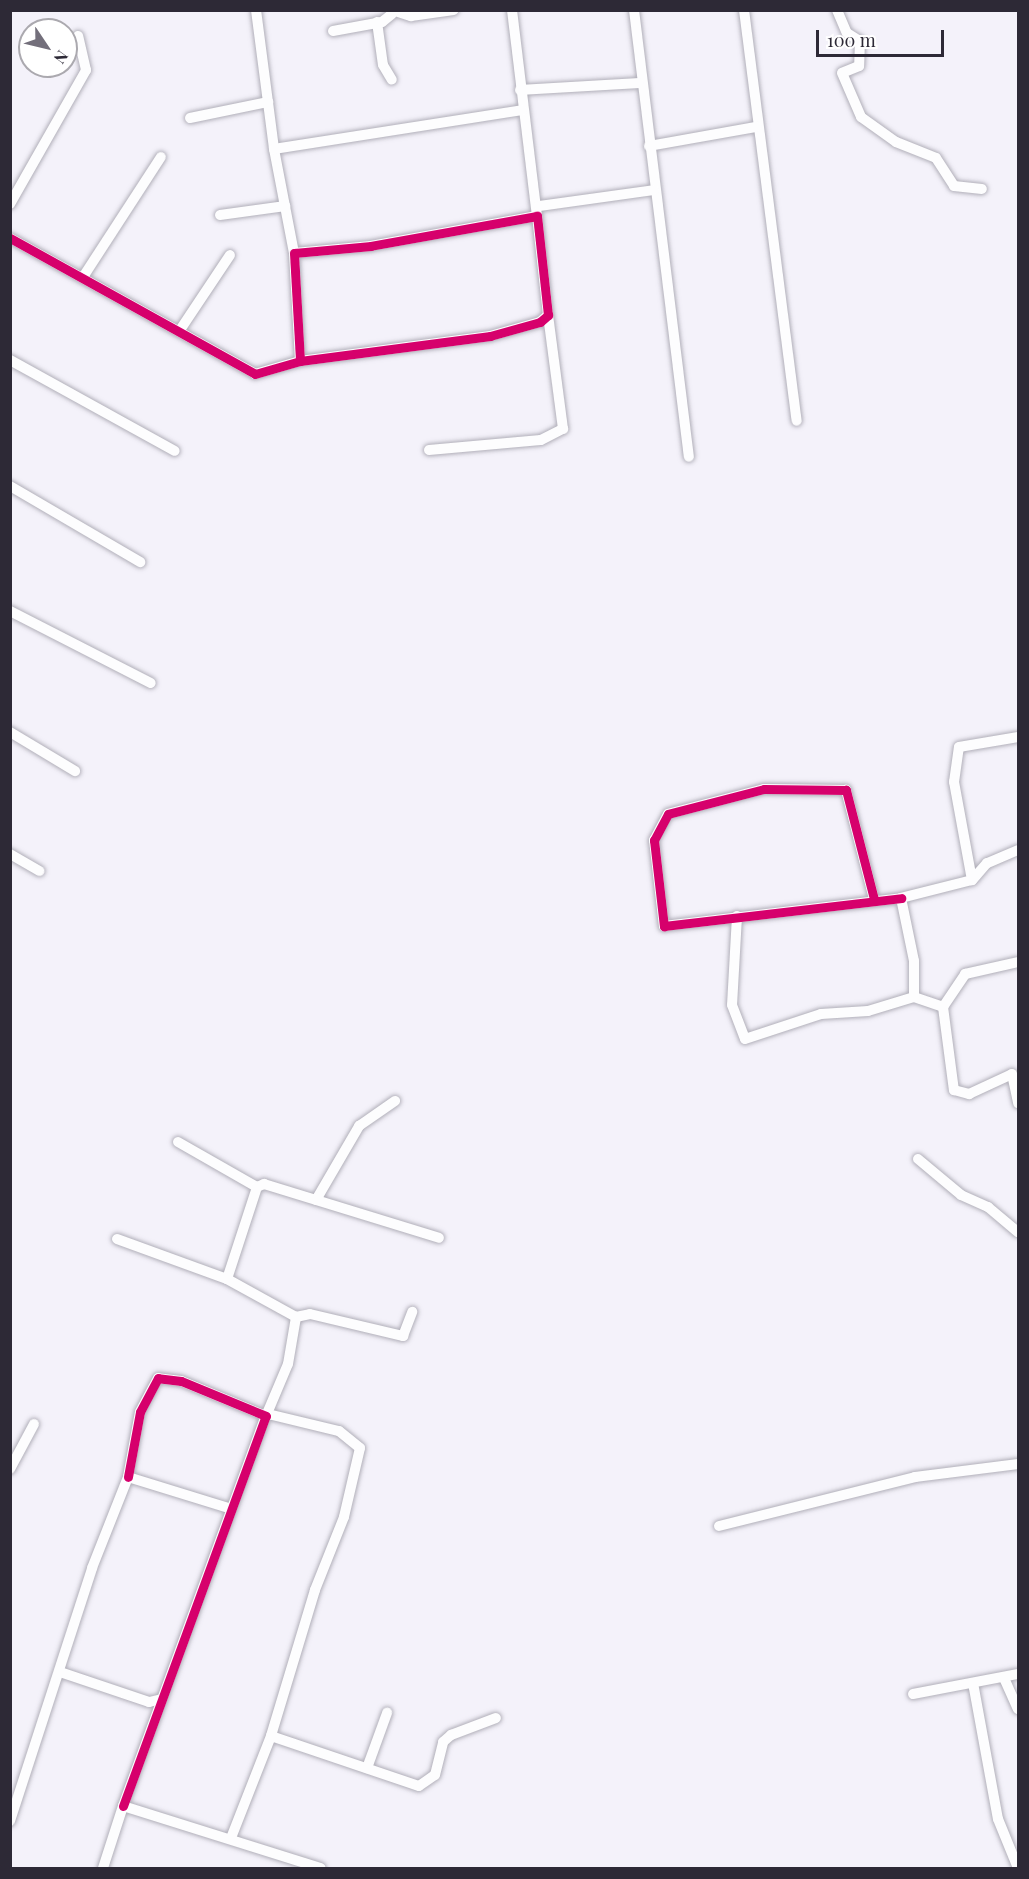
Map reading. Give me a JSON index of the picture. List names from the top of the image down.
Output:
{
  "scale_bar": "100 m",
  "north": "bottom right"
}
